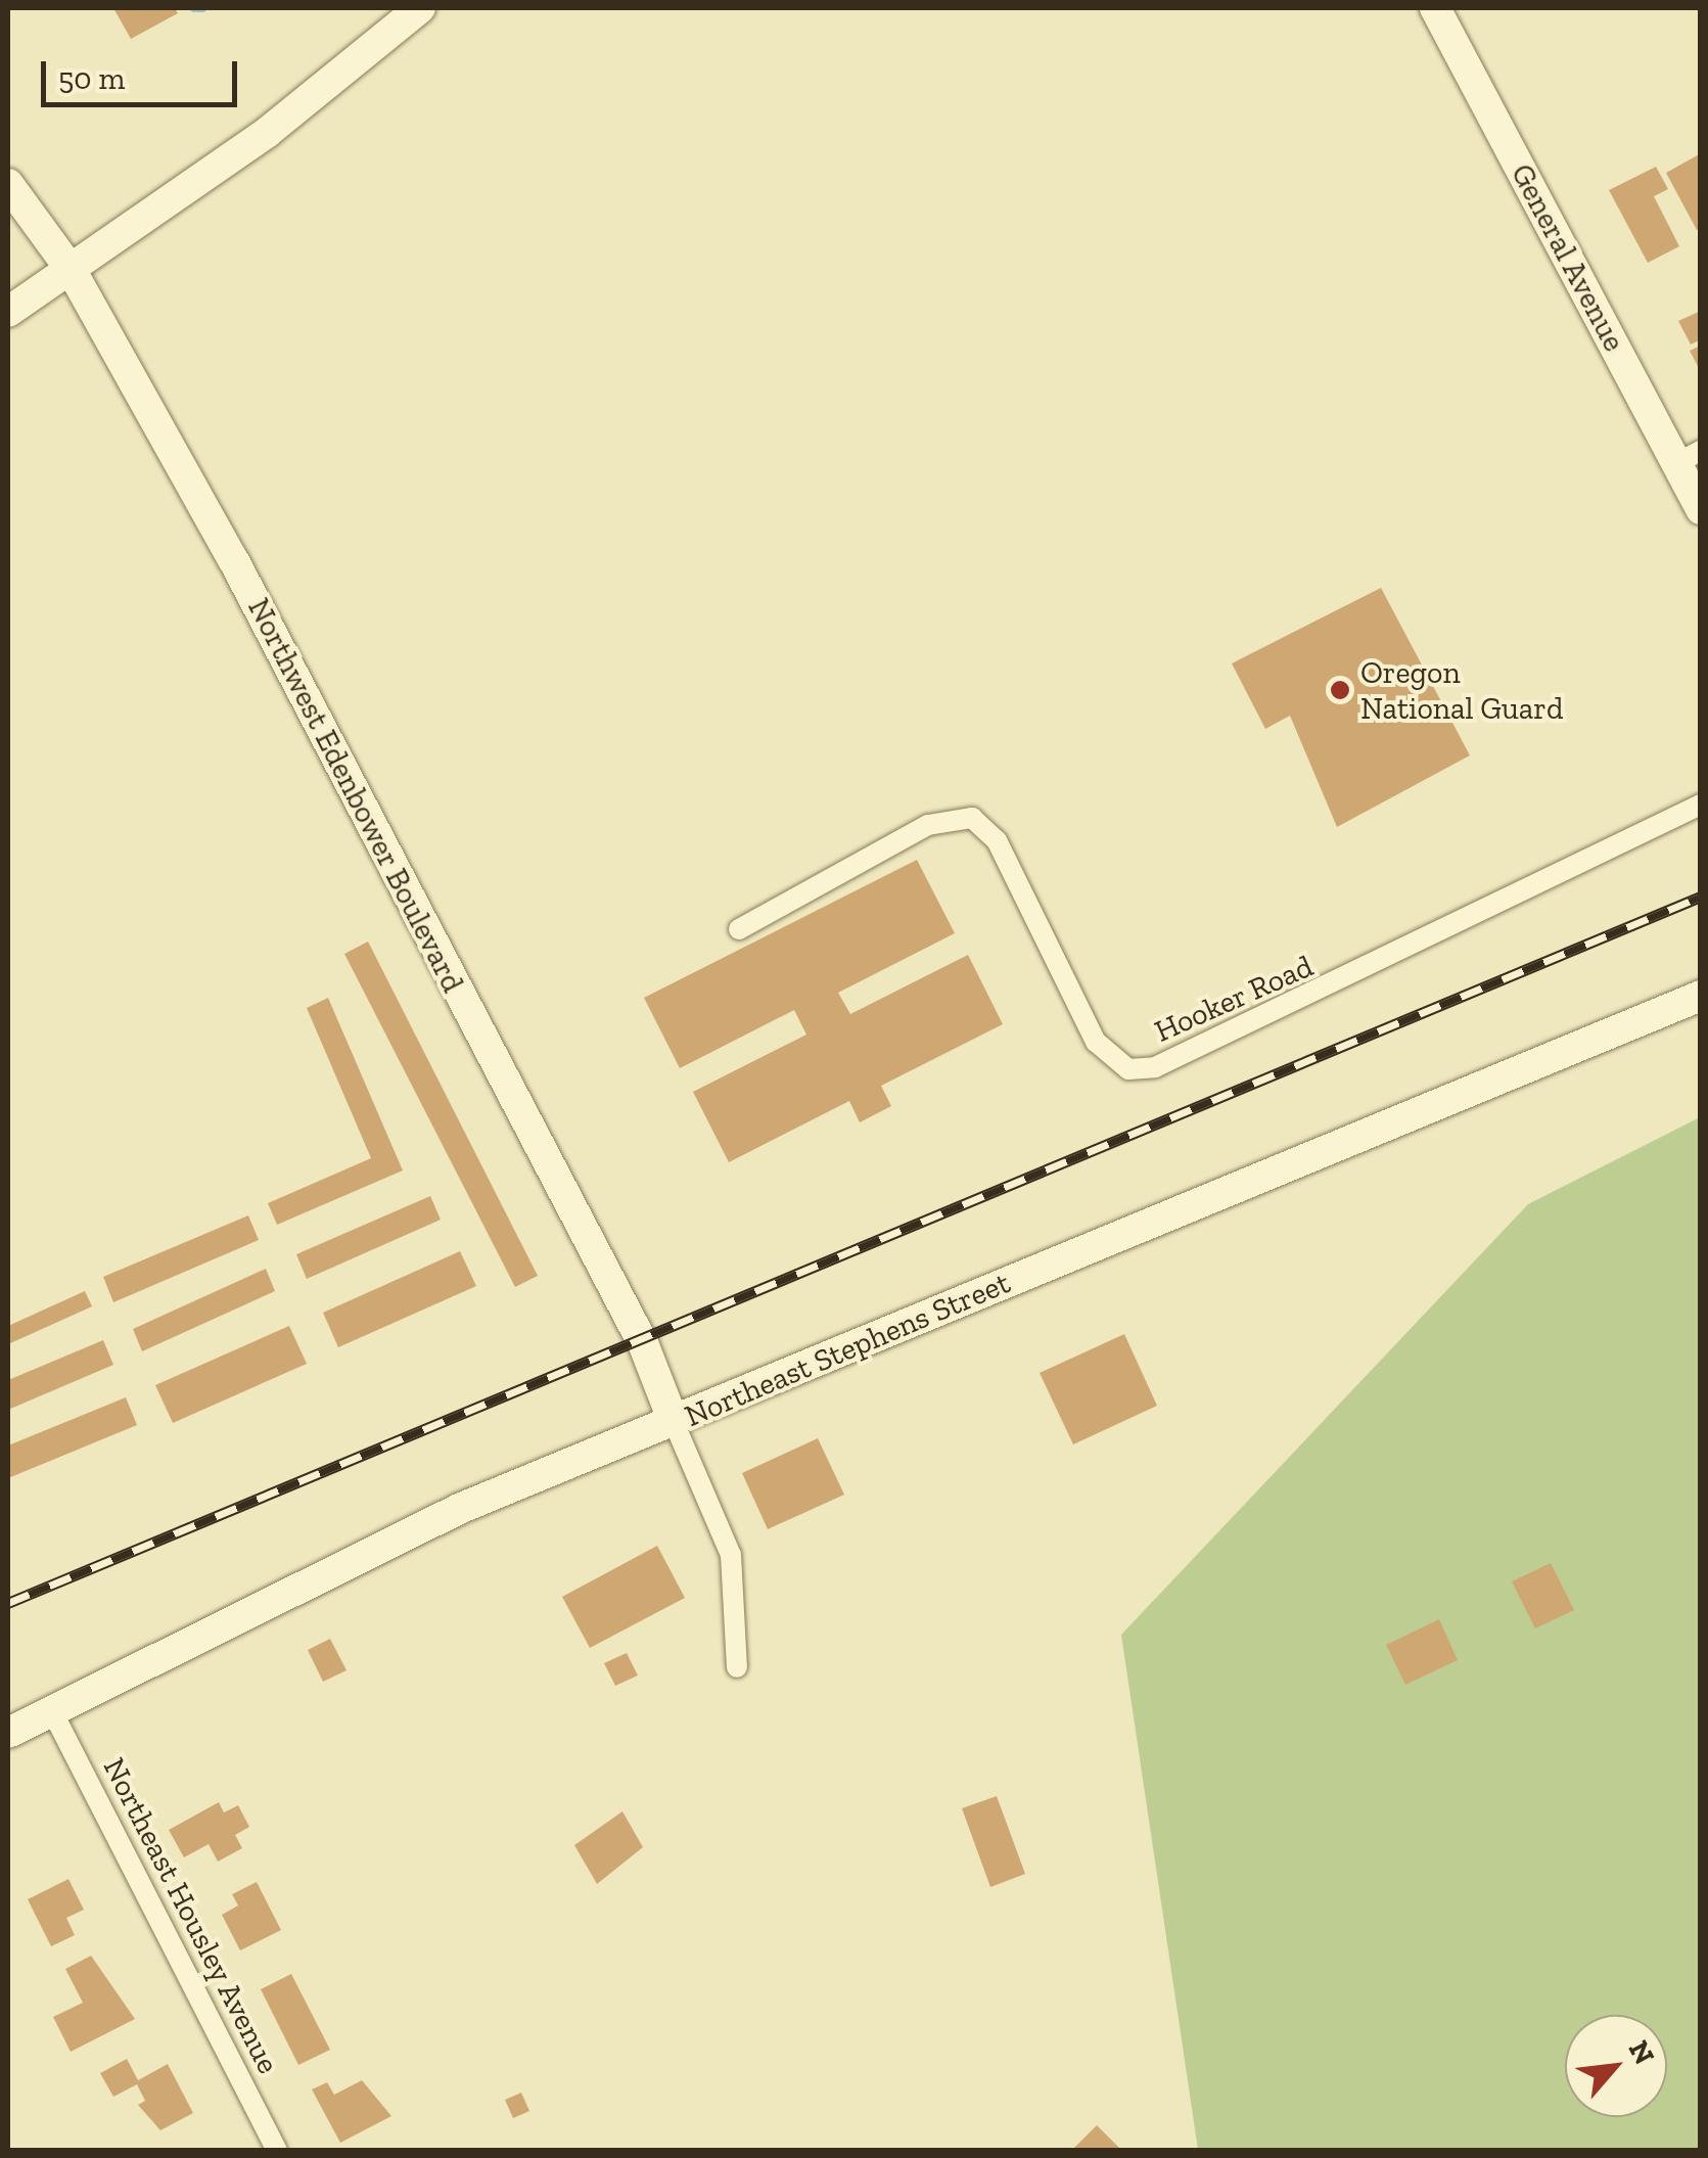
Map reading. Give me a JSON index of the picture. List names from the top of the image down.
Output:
{
  "streets": {
    "main road": ["General Avenue", "Northwest Edenbower Boulevard", "Northeast Stephens Street"],
    "street": ["Hooker Road", "Northeast Housley Avenue"]
  },
  "crossings": [
    ["Northwest Edenbower Boulevard", "Northeast Stephens Street"],
    ["Northeast Stephens Street", "Northeast Housley Avenue"]
  ],
  "places": ["Oregon National Guard"],
  "scale_bar": "50 m",
  "north": "top right"
}
